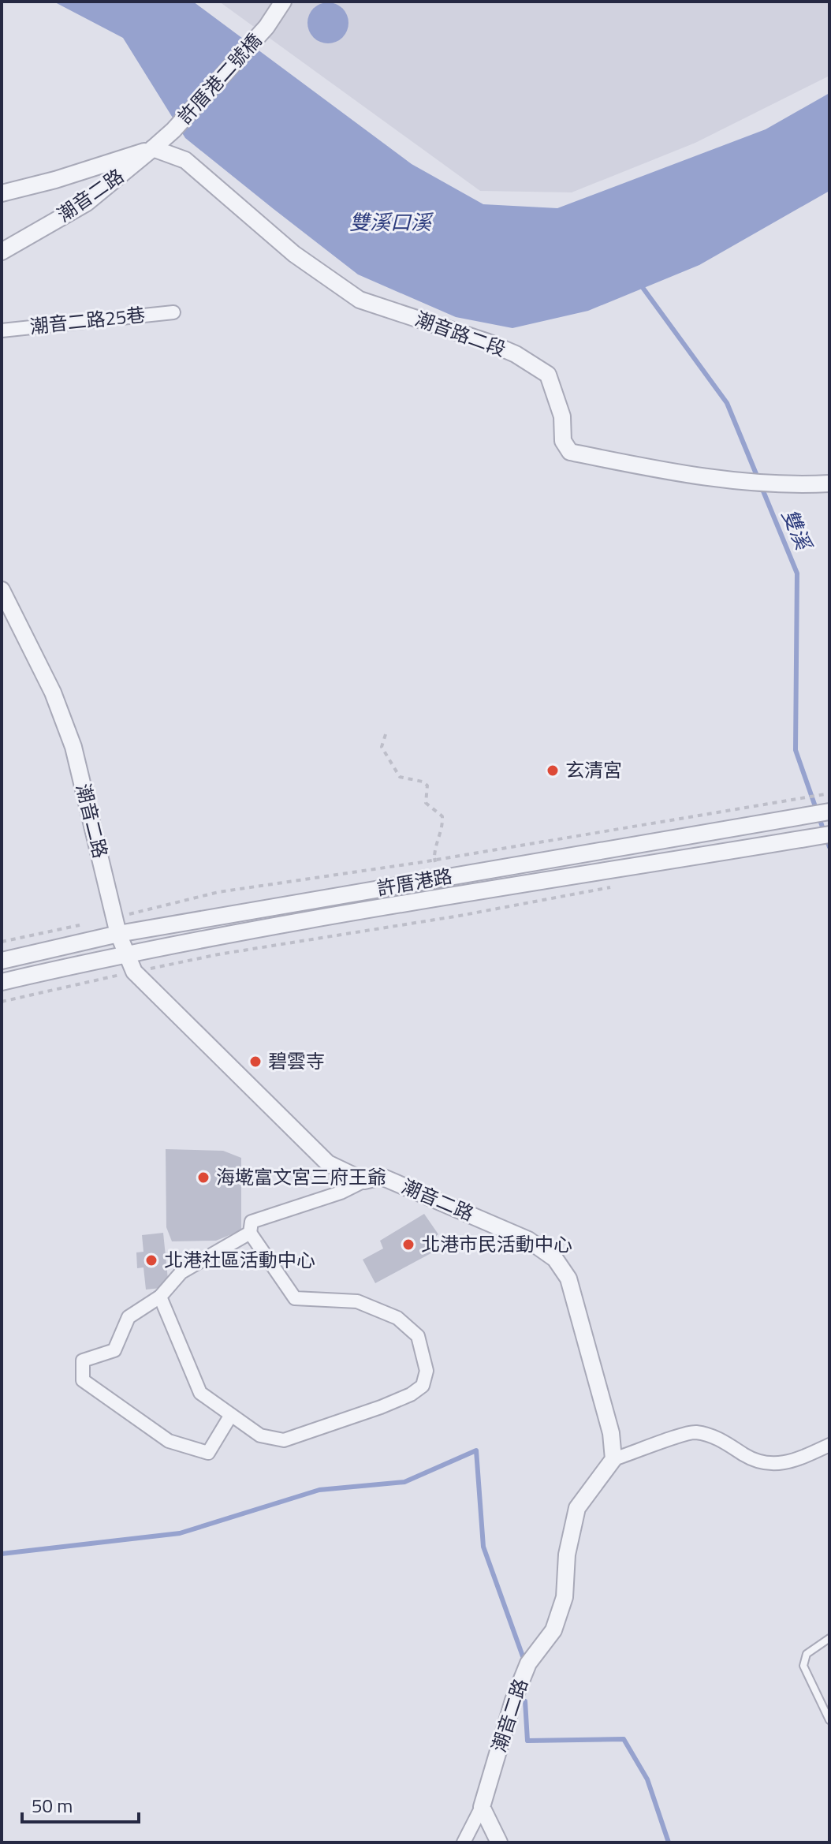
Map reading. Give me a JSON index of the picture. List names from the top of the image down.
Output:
{
  "streets": {
    "street": [
      "許厝港二號橋",
      "潮音二路",
      "潮音二路25巷",
      "潮音路二段",
      "許厝港路"
    ]
  },
  "crossings": [
    ["許厝港二號橋", "潮音二路"],
    ["潮音二路", "潮音路二段"],
    ["潮音二路", "許厝港路"]
  ],
  "water": ["雙溪口溪", "雙溪"],
  "places": [
    "玄清宮",
    "碧雲寺",
    "海墘富文宮三府王爺",
    "北港市民活動中心",
    "北港社區活動中心"
  ],
  "scale_bar": "50 m"
}
